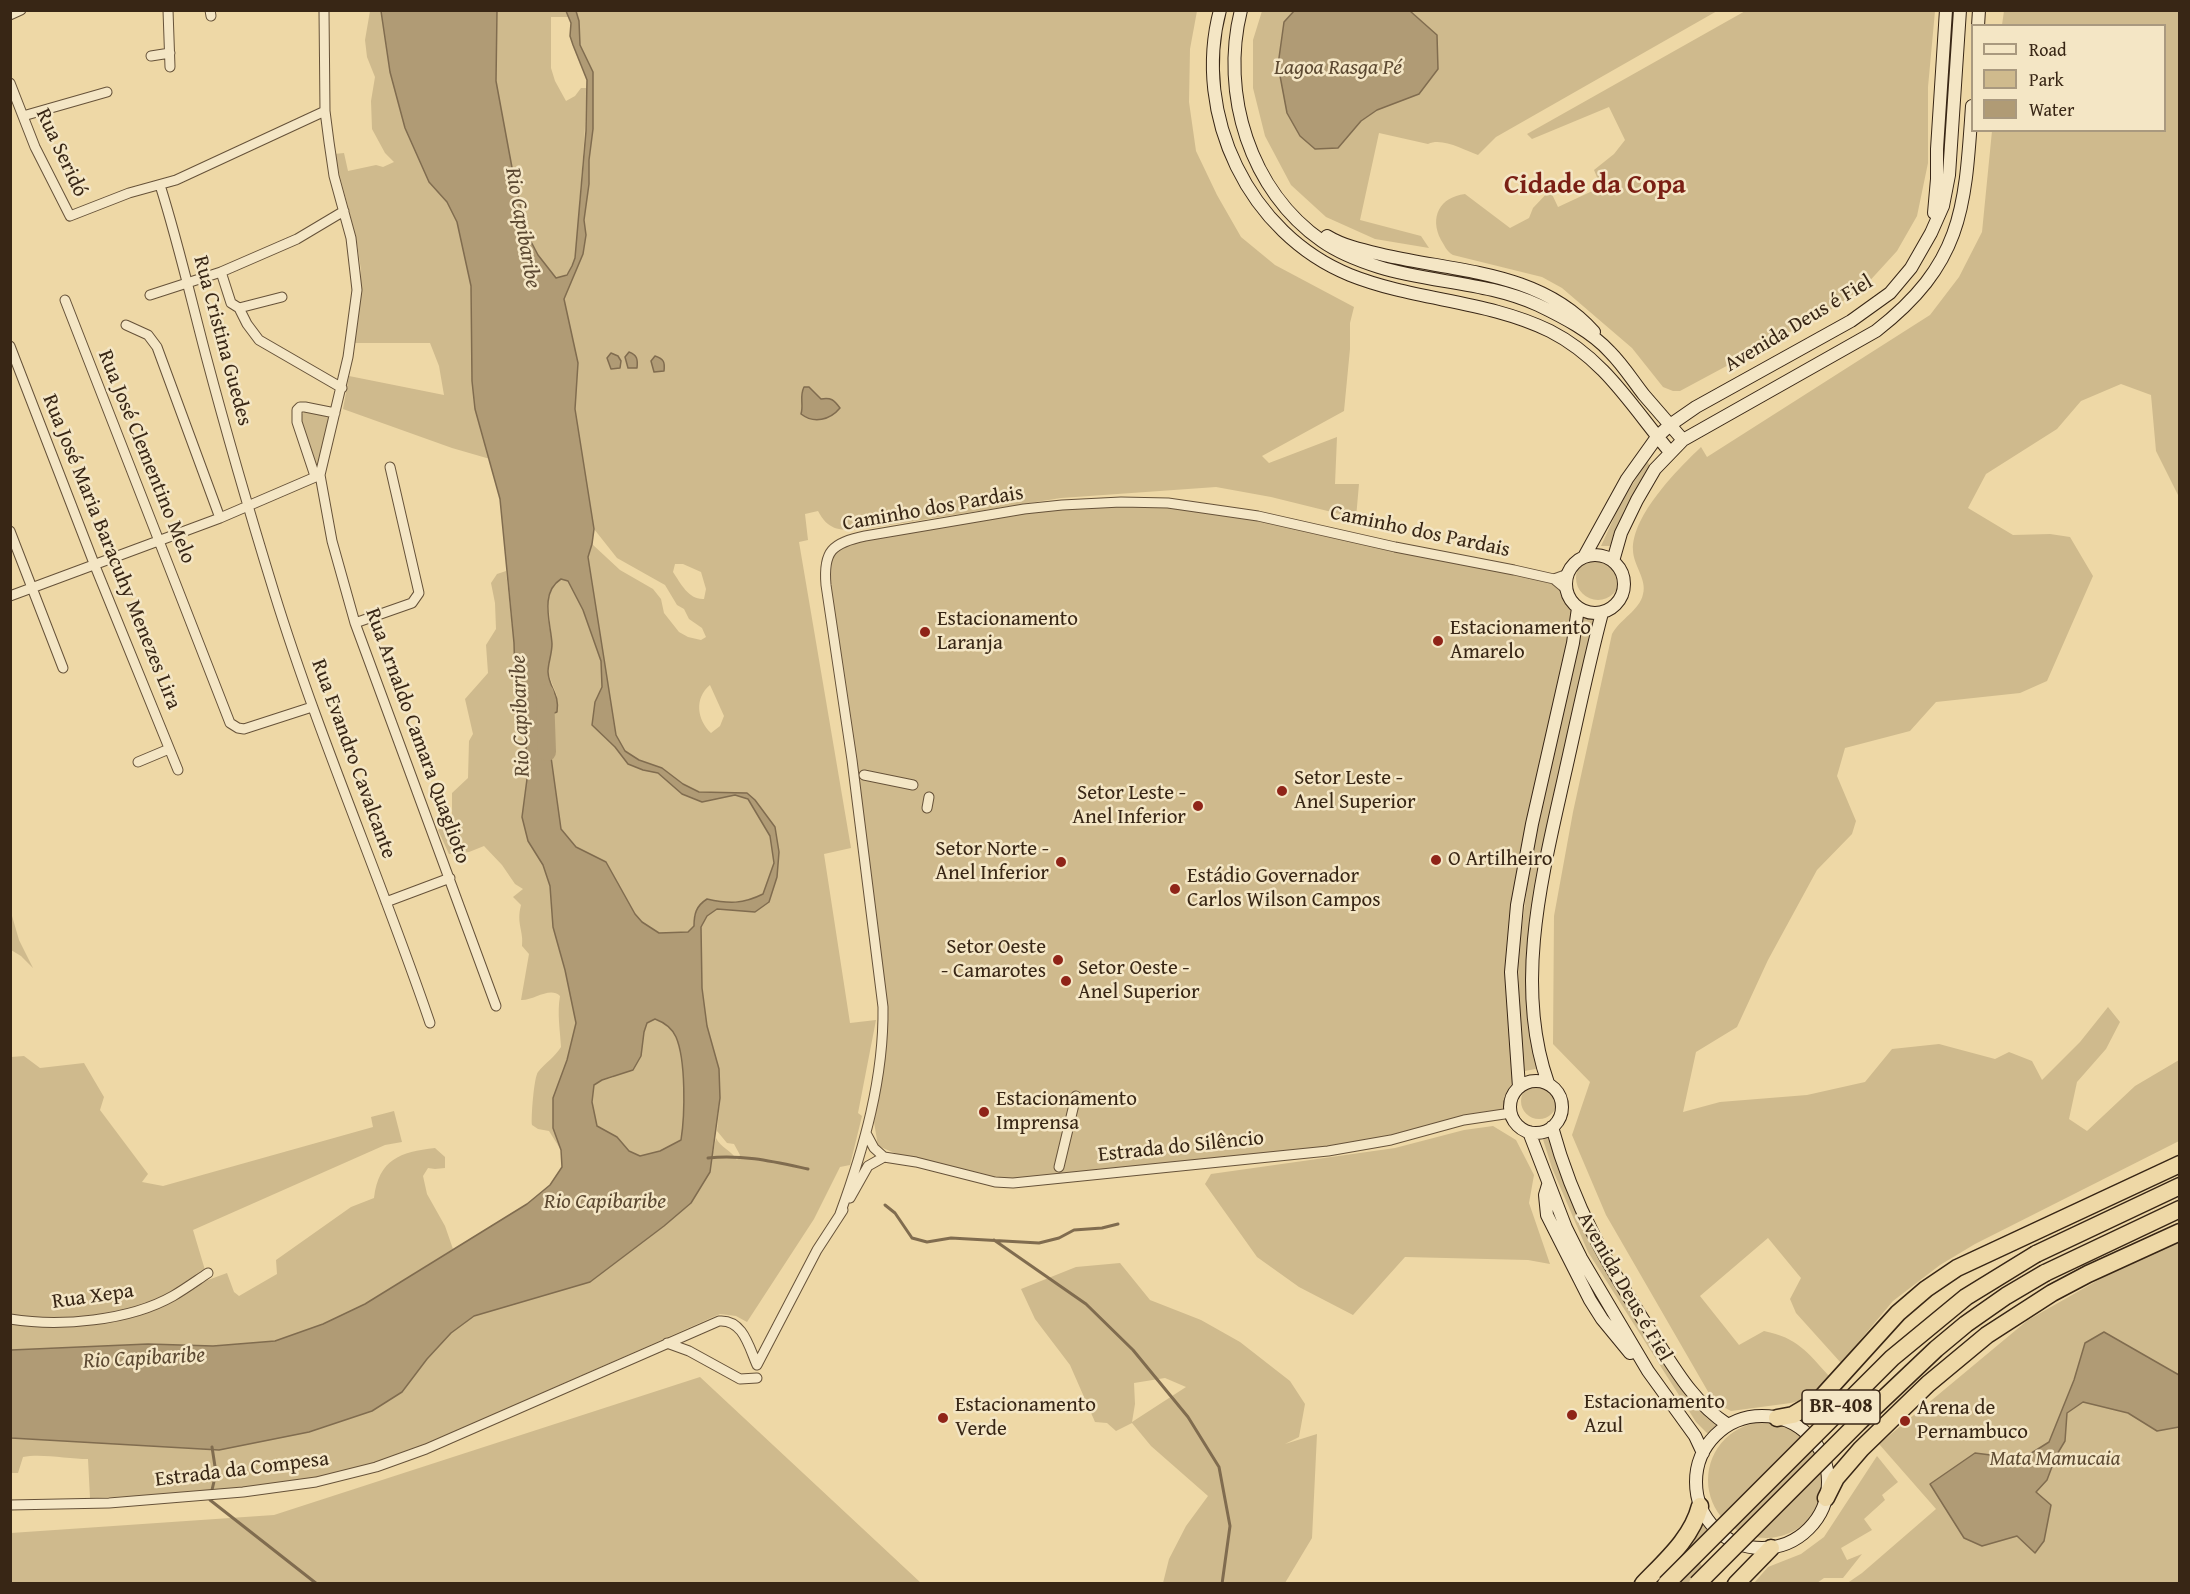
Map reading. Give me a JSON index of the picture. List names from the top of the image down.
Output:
{
  "streets": {
    "highway": ["BR-408"],
    "main road": ["Avenida Deus é Fiel"],
    "street": [
      "Rua Seridó",
      "Rua Cristina Guedes",
      "Rua José Clementino Melo",
      "Caminho dos Pardais",
      "Rua José Maria Baracuhy Menezes Lira",
      "Rua Arnaldo Camara Quaglioto",
      "Rua Evandro Cavalcante",
      "Estrada do Silêncio",
      "Rua Xepa",
      "Estrada da Compesa"
    ]
  },
  "crossings": [
    ["Rua Seridó", "Rua Cristina Guedes"],
    ["Avenida Deus é Fiel", "Caminho dos Pardais"],
    ["Avenida Deus é Fiel", "Estrada do Silêncio"],
    ["Rua Cristina Guedes", "Rua Evandro Cavalcante"],
    ["Rua José Clementino Melo", "Rua Evandro Cavalcante"],
    ["Caminho dos Pardais", "Estrada da Compesa"]
  ],
  "districts": ["Cidade da Copa"],
  "water": ["Lagoa Rasga Pé", "Rio Capibaribe"],
  "parks": ["Mata Mamucaia"],
  "places": [
    "Estacionamento Laranja",
    "Estacionamento Amarelo",
    "Setor Leste - Anel Superior",
    "Setor Leste - Anel Inferior",
    "O Artilheiro",
    "Setor Norte - Anel Inferior",
    "Estádio Governador Carlos Wilson Campos",
    "Setor Oeste - Camarotes",
    "Setor Oeste - Anel Superior",
    "Estacionamento Imprensa",
    "Estacionamento Azul",
    "Estacionamento Verde",
    "Arena de Pernambuco"
  ],
  "legend": ["Road", "Park", "Water"]
}
